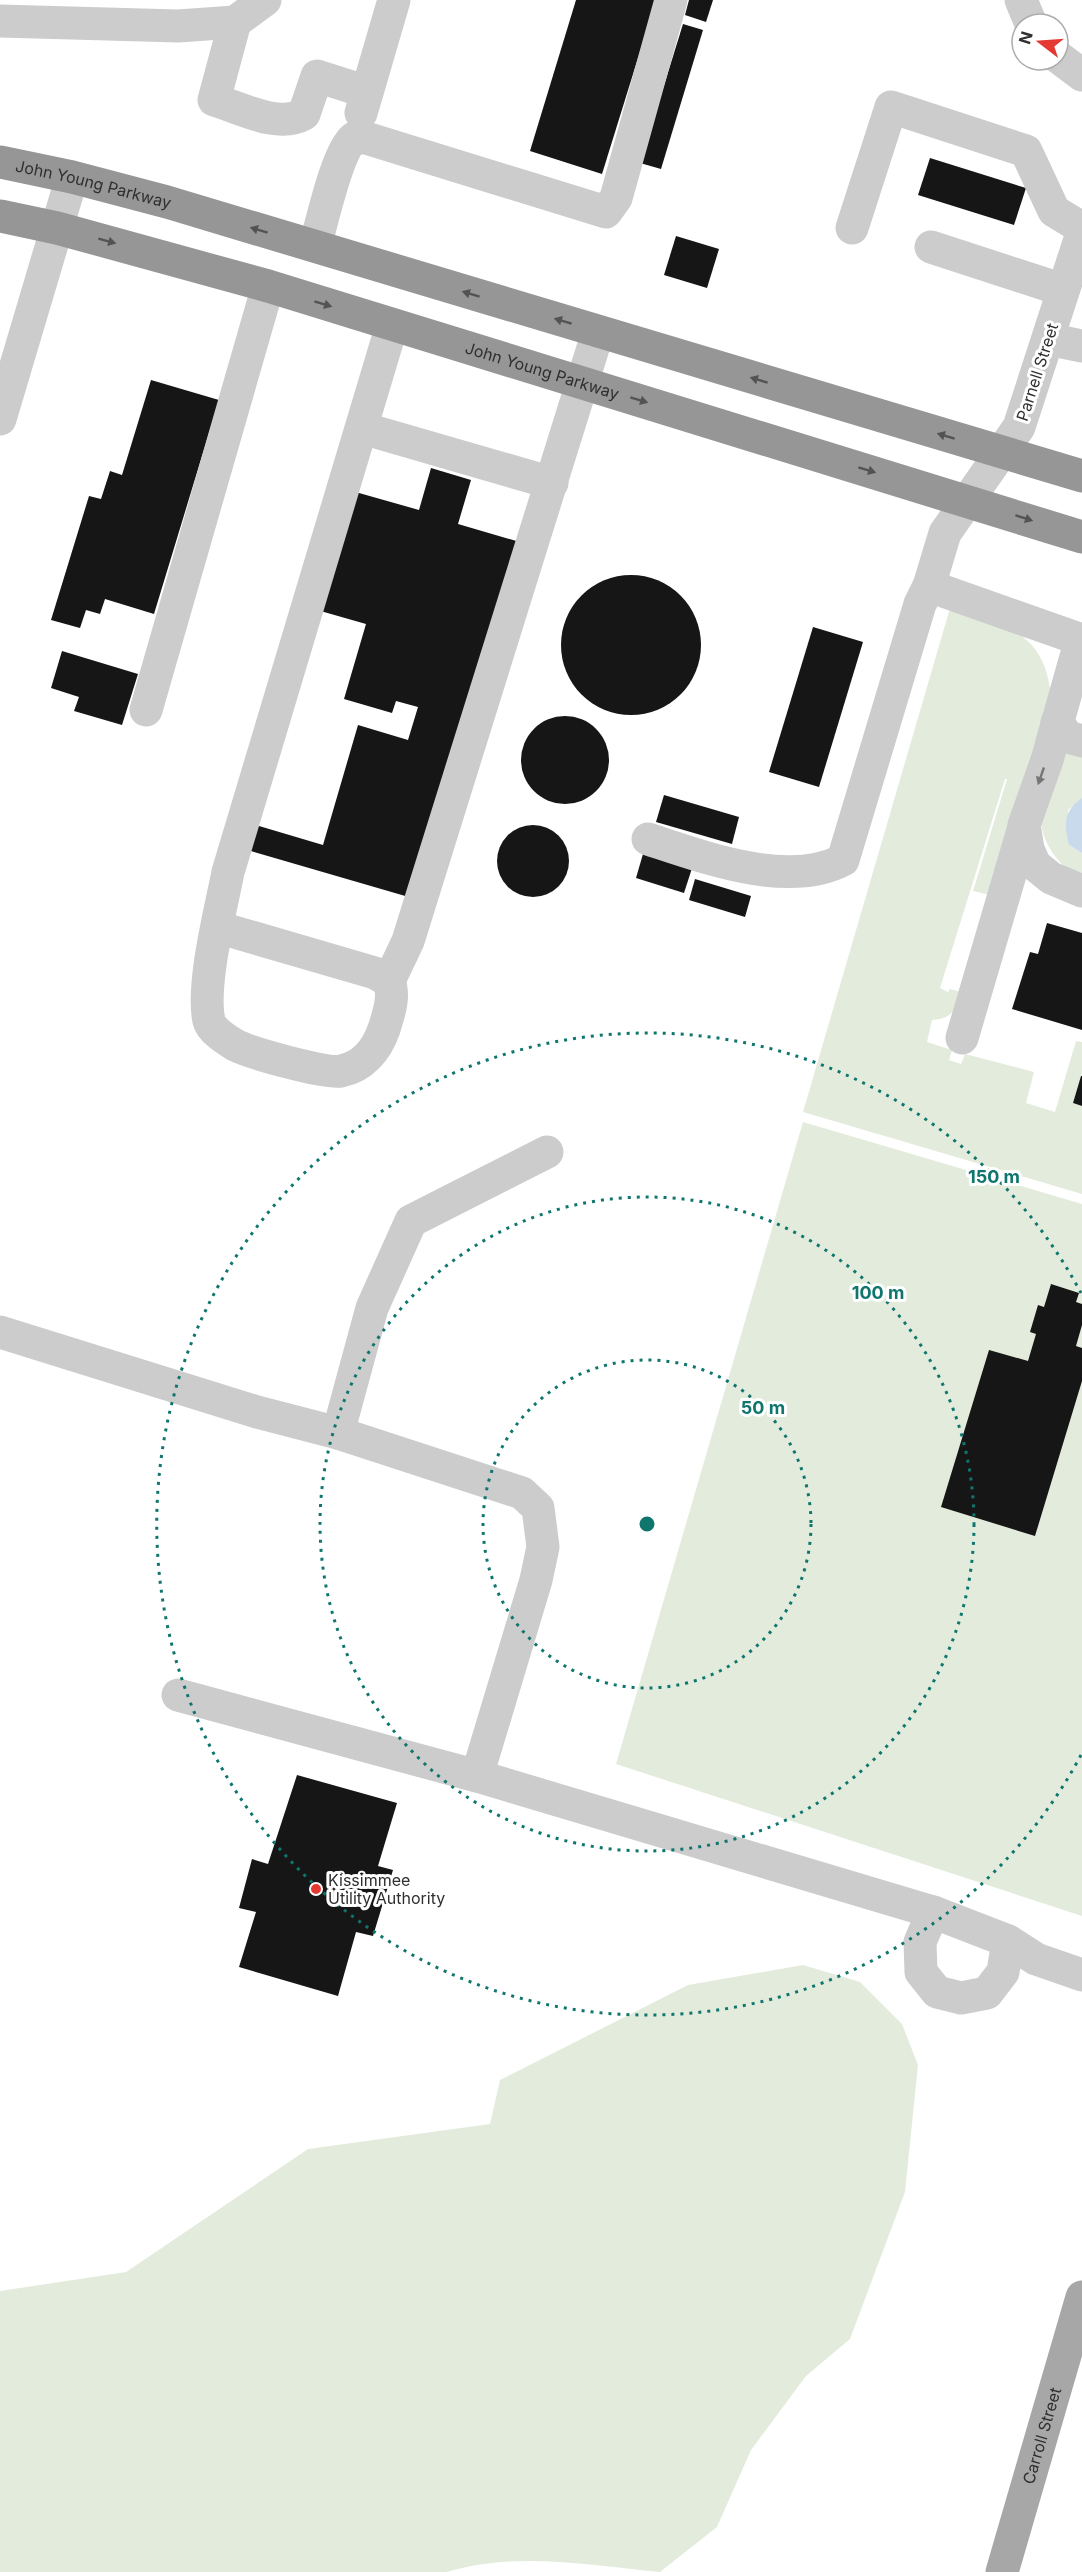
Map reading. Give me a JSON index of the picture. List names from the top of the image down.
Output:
{
  "streets": {
    "highway": ["John Young Parkway"],
    "main road": ["Carroll Street"],
    "street": ["Parnell Street"]
  },
  "crossings": [
    ["John Young Parkway", "Parnell Street"]
  ],
  "places": ["Kissimmee Utility Authority"],
  "north": "left",
  "rings": ["150 m", "100 m", "50 m"]
}
